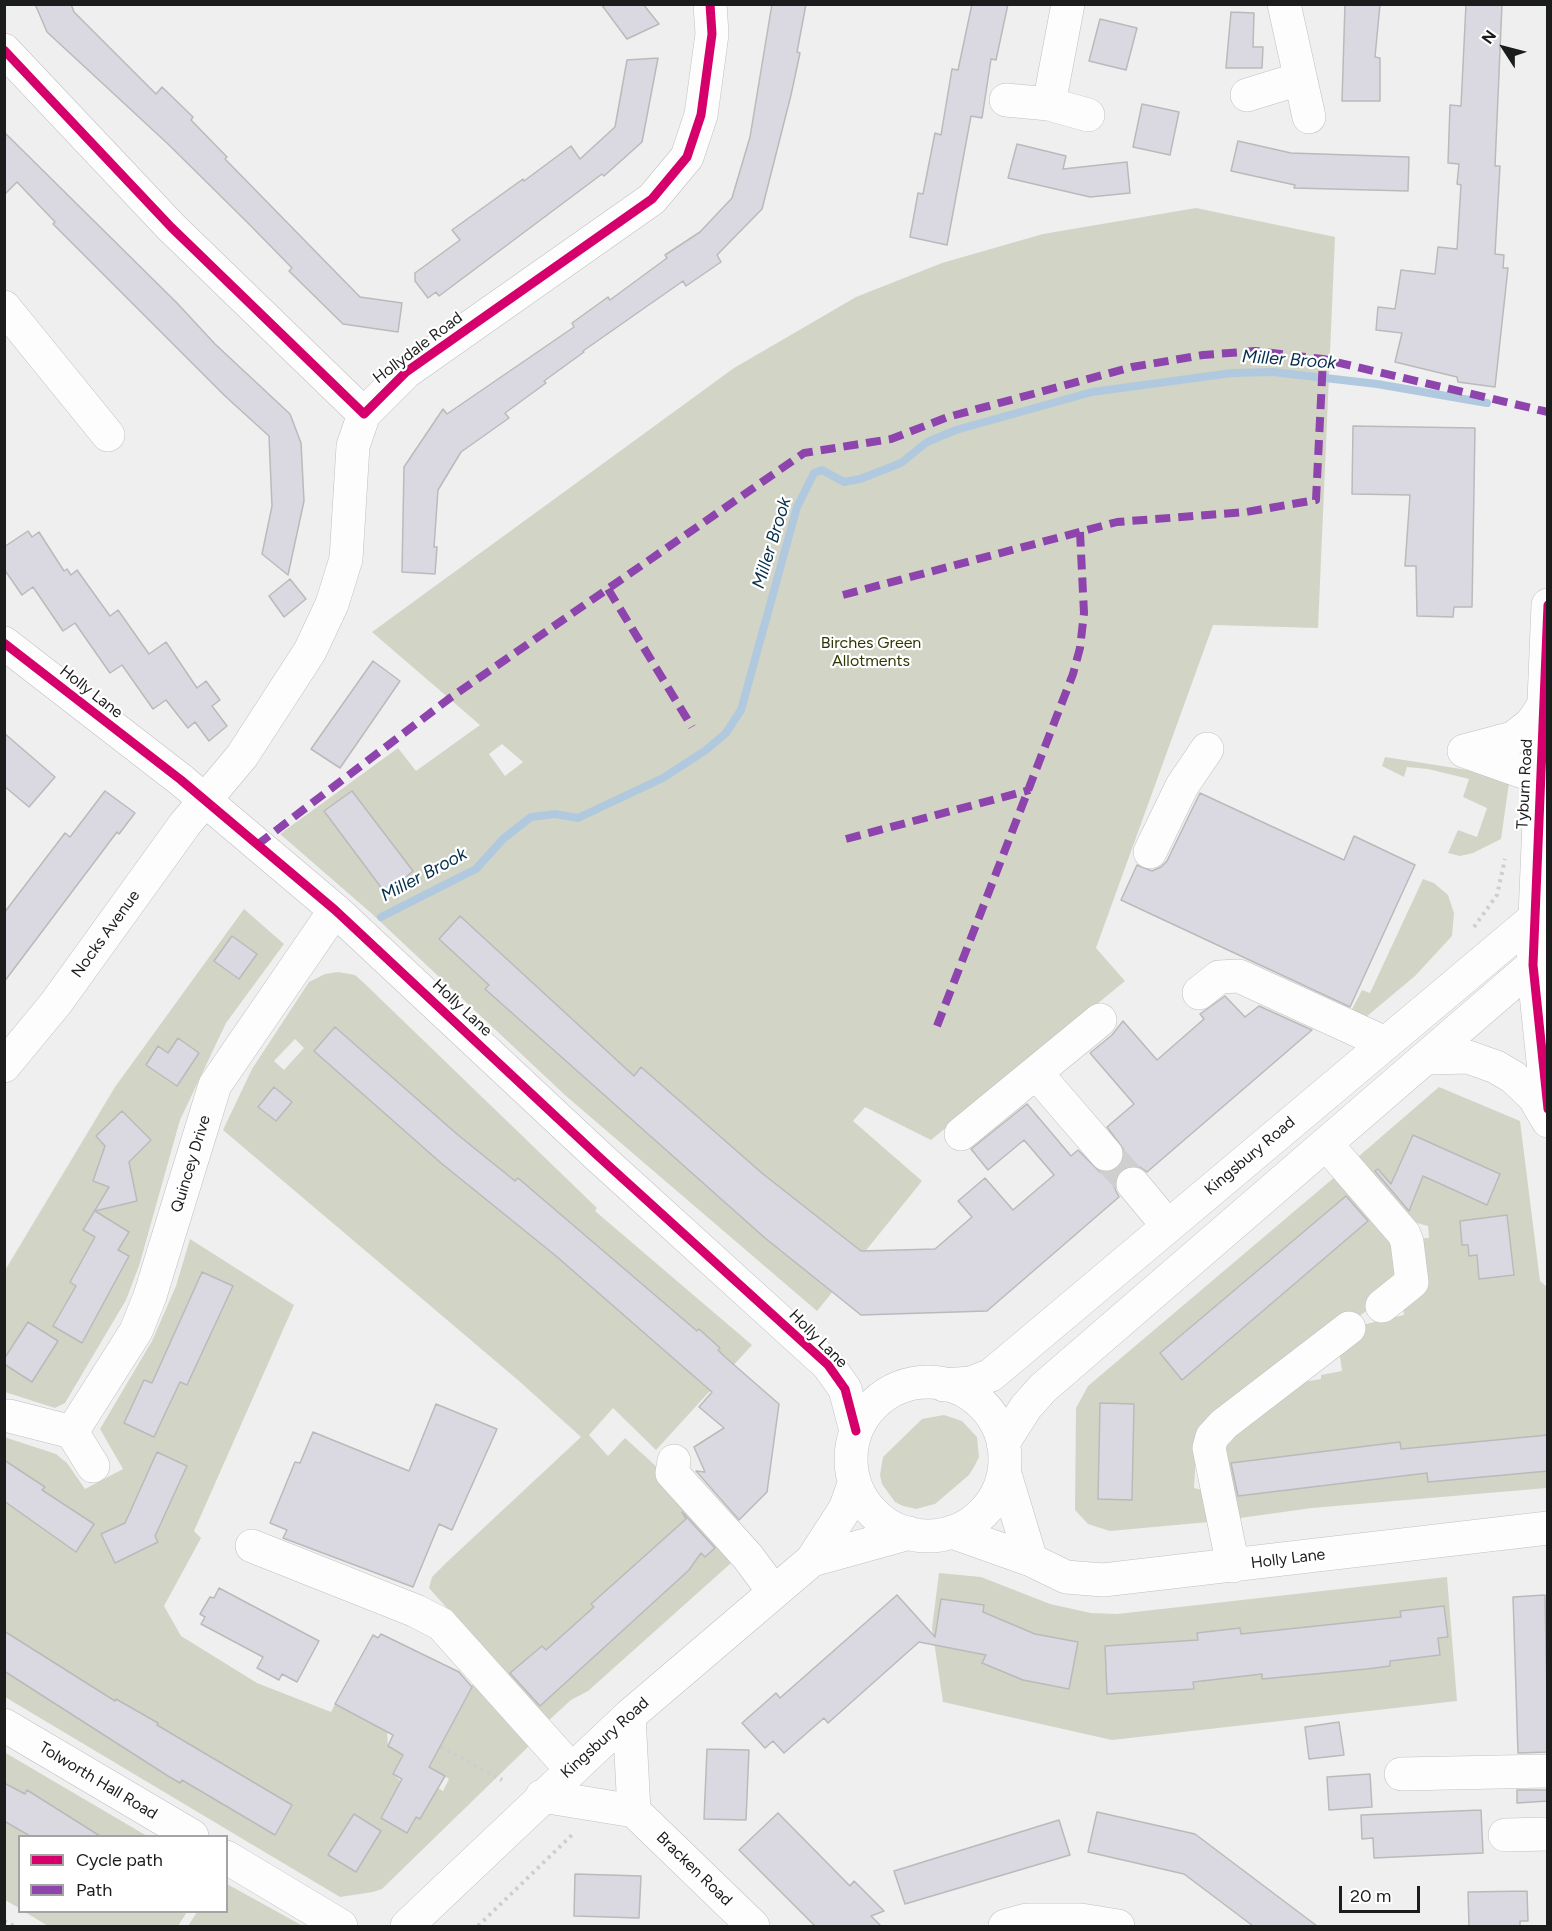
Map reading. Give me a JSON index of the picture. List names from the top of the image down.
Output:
{
  "streets": {
    "main road": [
      "Hollydale Road",
      "Holly Lane",
      "Tyburn Road",
      "Nocks Avenue",
      "Kingsbury Road",
      "Quincey Drive",
      "Tolworth Hall Road",
      "Bracken Road"
    ]
  },
  "crossings": [
    ["Hollydale Road", "Holly Lane"],
    ["Hollydale Road", "Nocks Avenue"],
    ["Holly Lane", "Nocks Avenue"],
    ["Holly Lane", "Kingsbury Road"],
    ["Holly Lane", "Quincey Drive"],
    ["Tyburn Road", "Kingsbury Road"]
  ],
  "water": ["Miller Brook"],
  "parks": ["Birches Green Allotments"],
  "legend": ["Cycle path", "Path"],
  "scale_bar": "20 m",
  "north": "top left"
}
